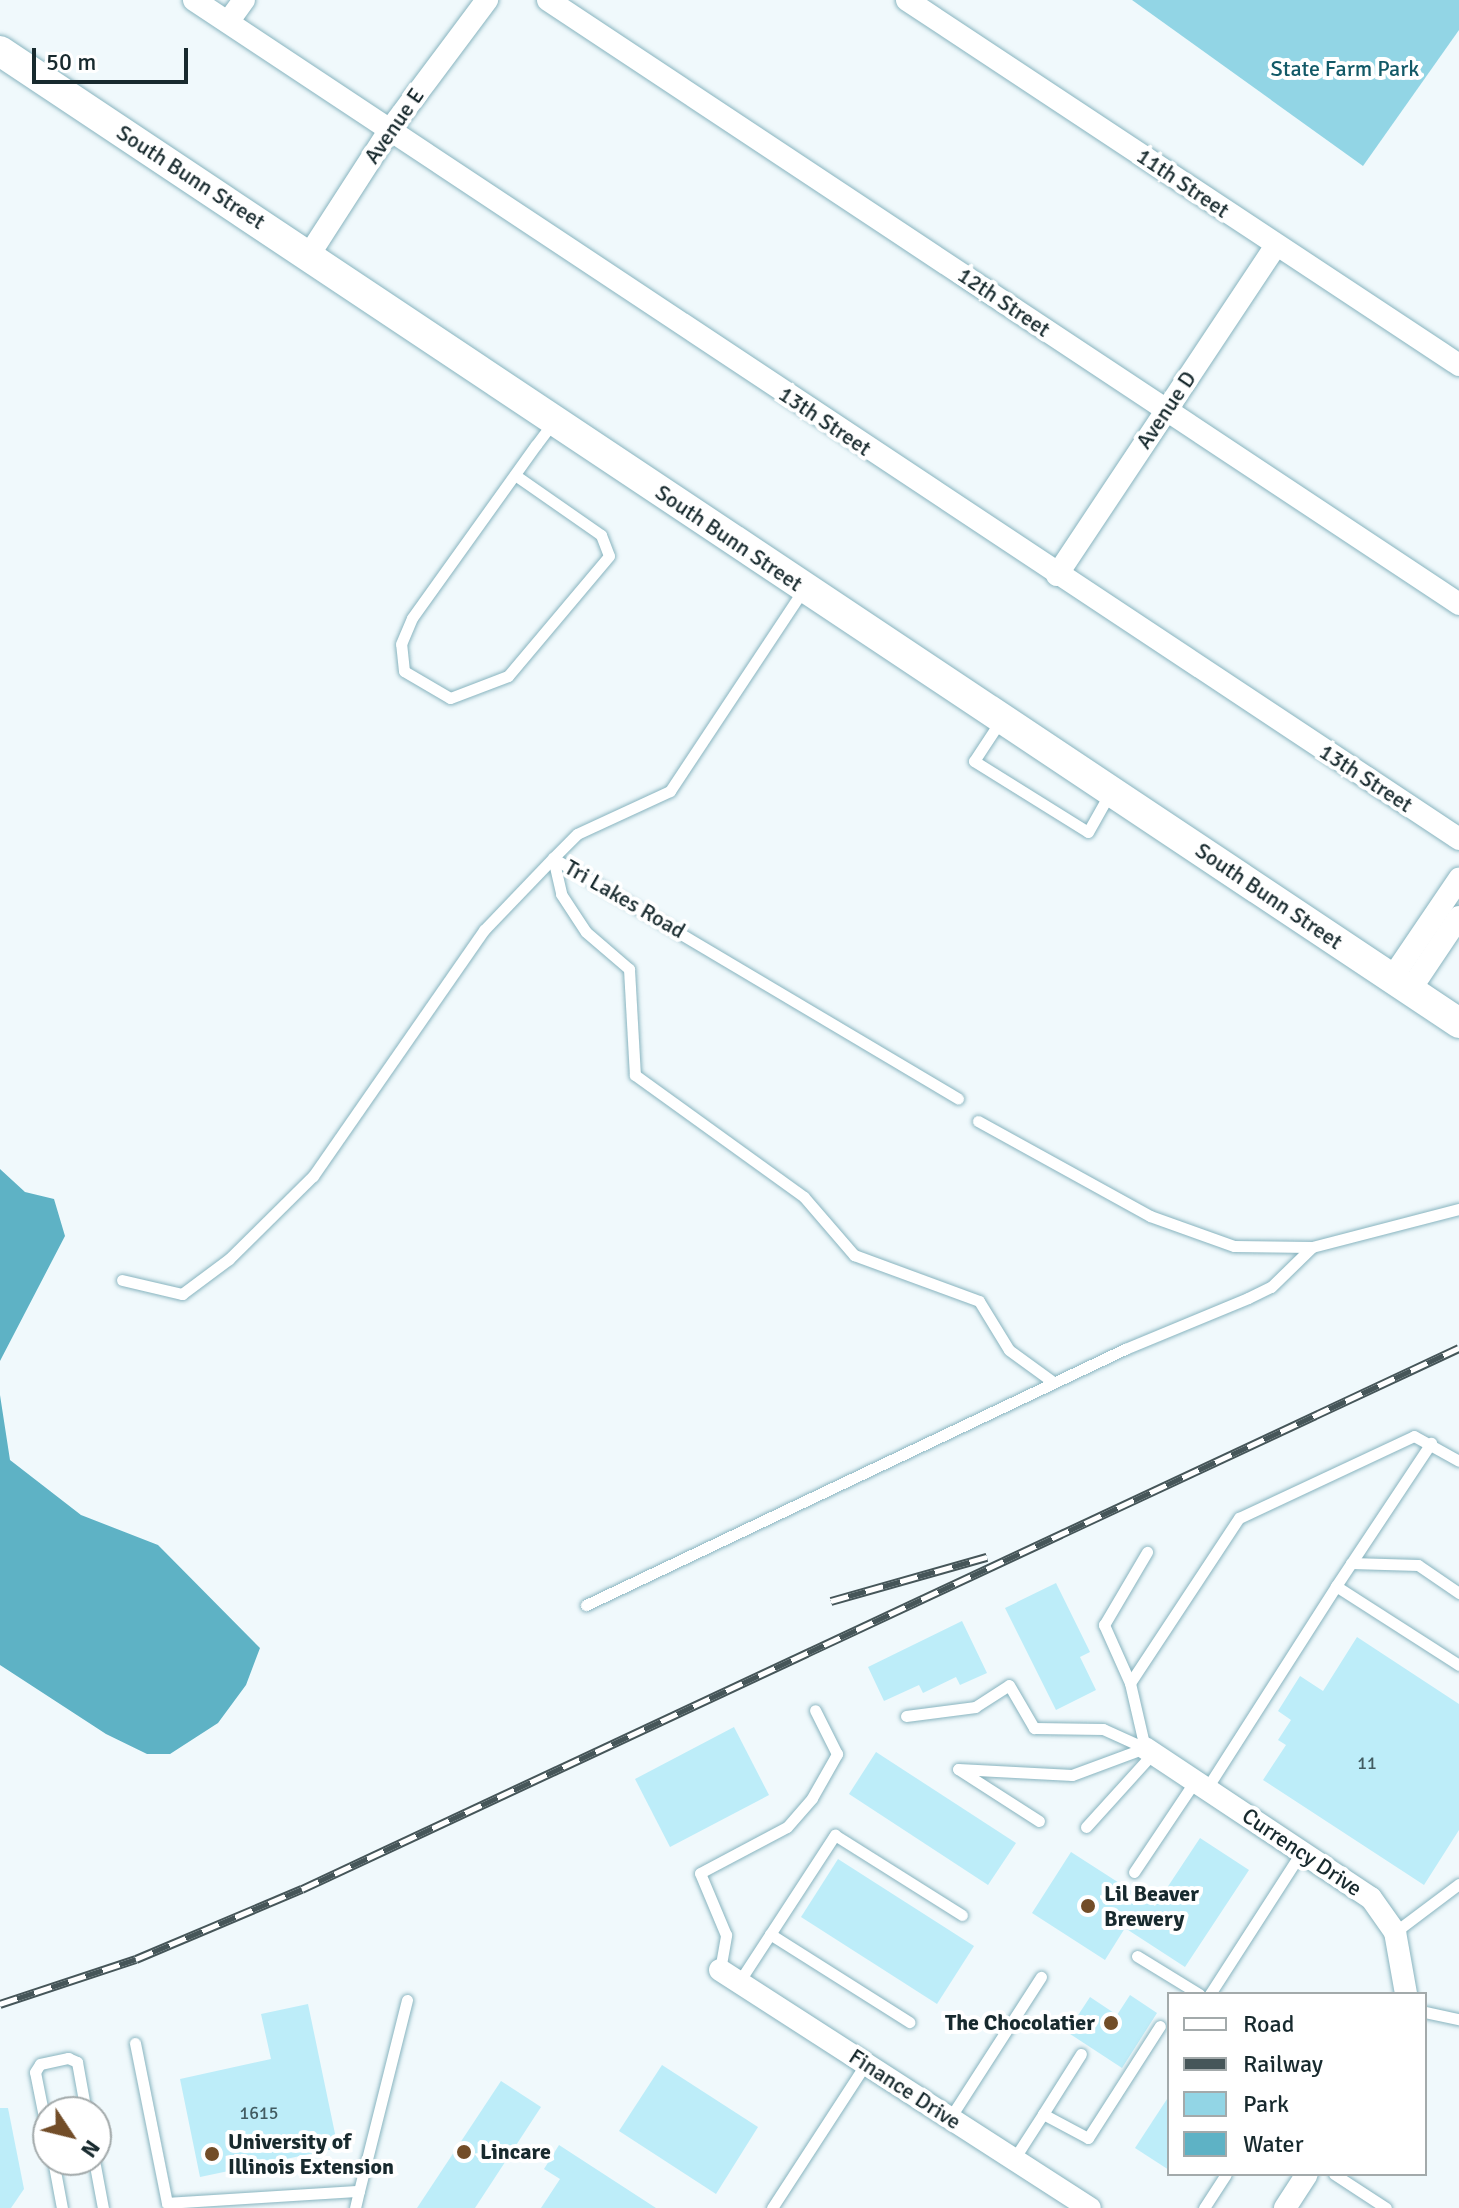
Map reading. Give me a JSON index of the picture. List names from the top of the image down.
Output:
{
  "streets": {
    "street": [
      "Avenue E",
      "South Bunn Street",
      "11th Street",
      "12th Street",
      "Avenue D",
      "13th Street",
      "Currency Drive",
      "Finance Drive"
    ],
    "lane": ["Tri Lakes Road"]
  },
  "crossings": [
    ["Avenue E", "South Bunn Street"],
    ["Avenue E", "13th Street"],
    ["11th Street", "Avenue D"],
    ["12th Street", "Avenue D"],
    ["Avenue D", "13th Street"]
  ],
  "parks": ["State Farm Park"],
  "places": [
    "Lil Beaver Brewery",
    "The Chocolatier",
    "Lincare",
    "University of Illinois Extension"
  ],
  "house_numbers": ["11", "1615"],
  "legend": [
    "Road",
    "Railway",
    "Park",
    "Water"
  ],
  "scale_bar": "50 m",
  "north": "bottom right"
}
